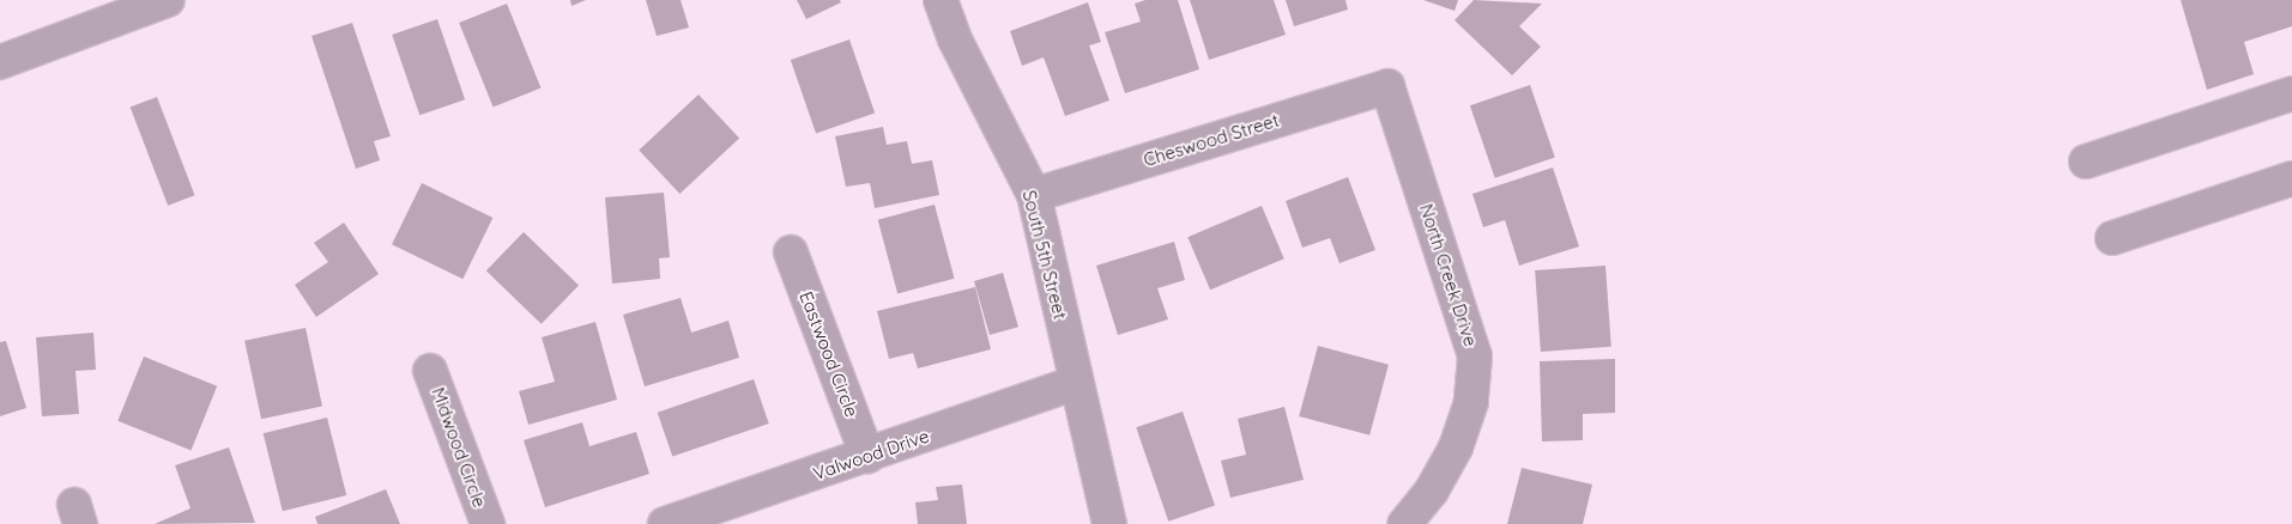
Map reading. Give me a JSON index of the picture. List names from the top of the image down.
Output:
{
  "streets": {
    "street": [
      "Cheswood Street",
      "South 5th Street",
      "North Creek Drive",
      "Eastwood Circle",
      "Midwood Circle",
      "Valwood Drive"
    ]
  },
  "crossings": [
    ["Cheswood Street", "South 5th Street"],
    ["Cheswood Street", "North Creek Drive"],
    ["South 5th Street", "Valwood Drive"],
    ["Eastwood Circle", "Valwood Drive"]
  ]
}
